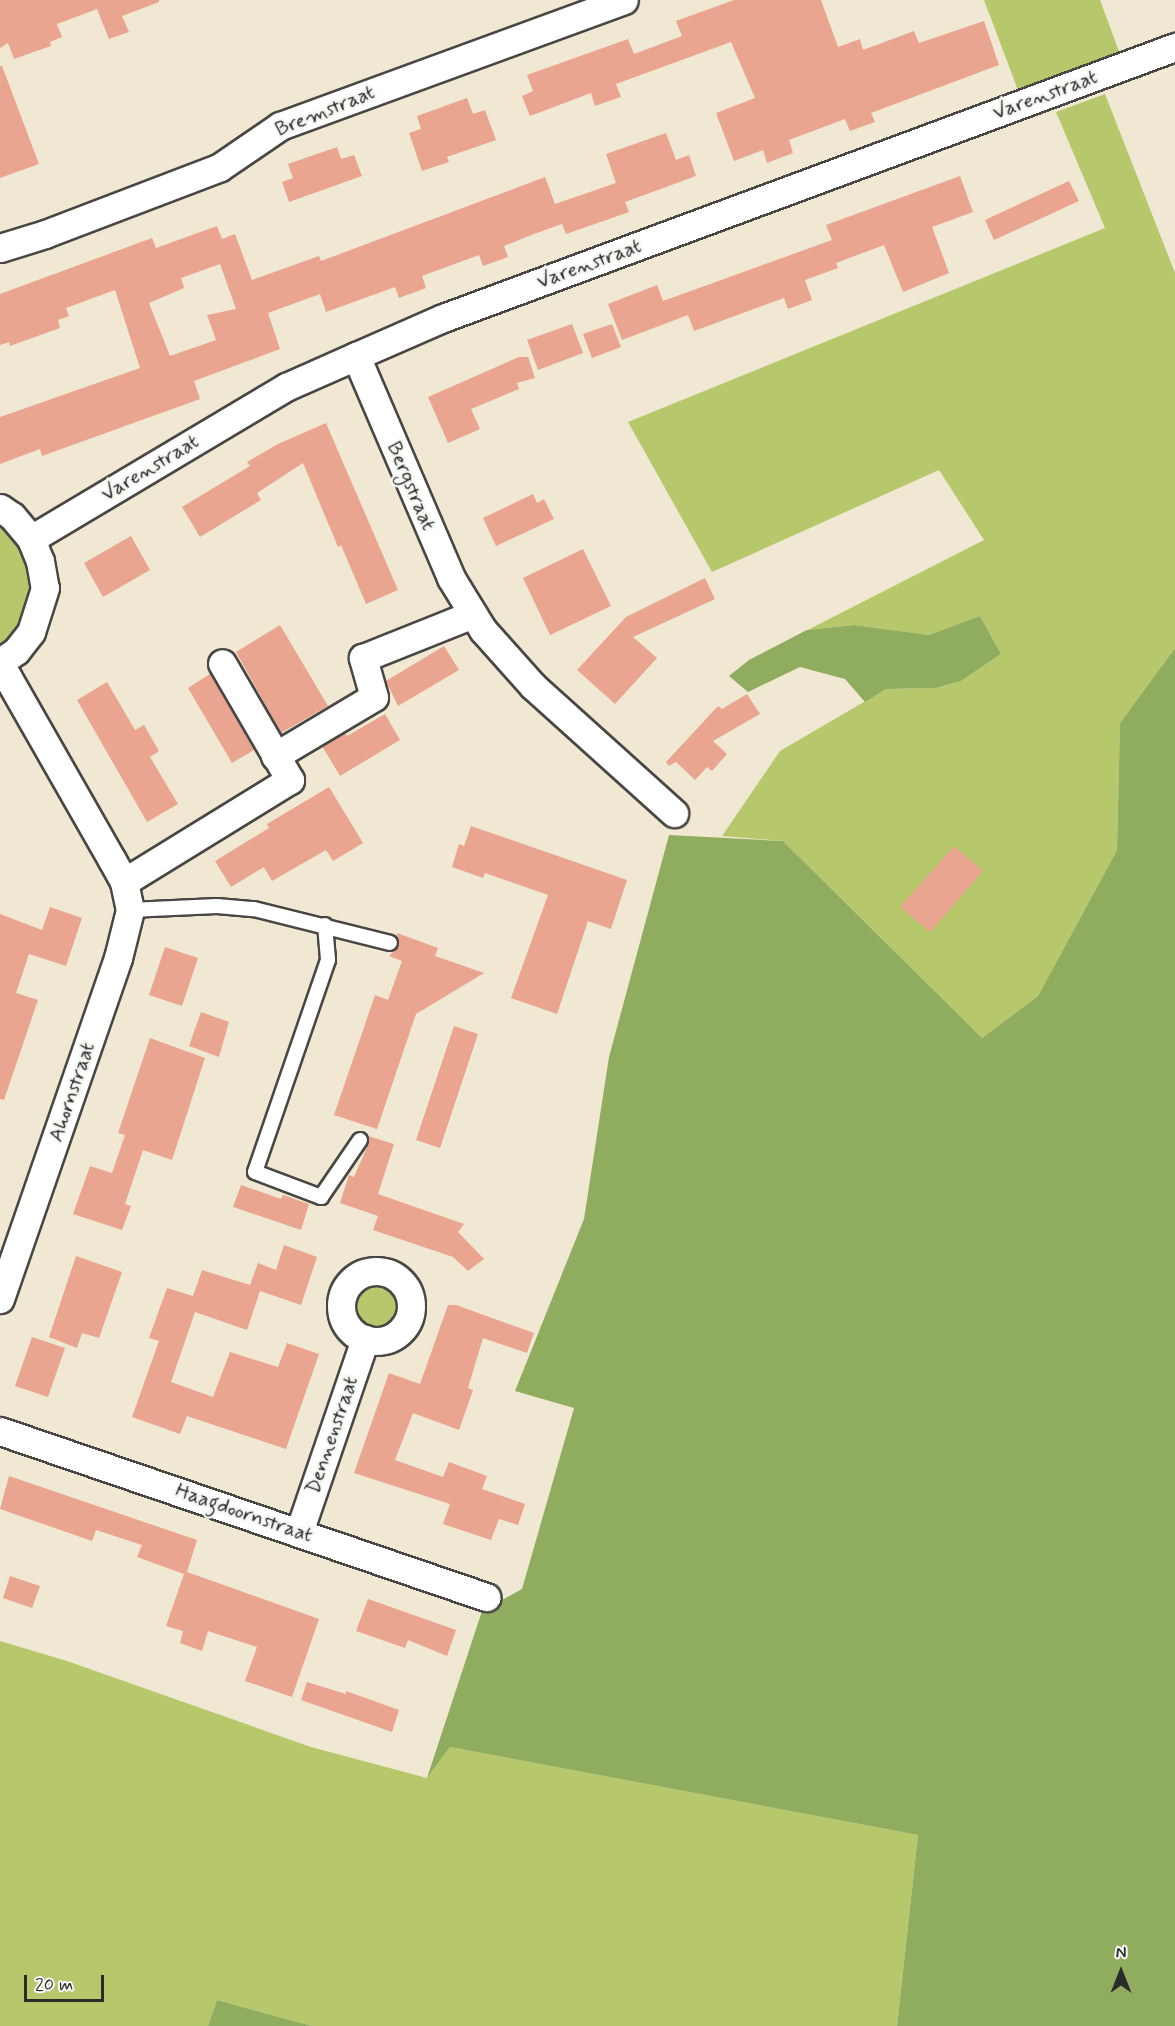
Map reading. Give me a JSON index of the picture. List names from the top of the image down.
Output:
{
  "streets": {
    "street": [
      "Varenstraat",
      "Bremstraat",
      "Bergstraat",
      "Ahornstraat",
      "Dennenstraat",
      "Haagdoornstraat"
    ]
  },
  "crossings": [
    ["Varenstraat", "Bergstraat"],
    ["Dennenstraat", "Haagdoornstraat"]
  ],
  "scale_bar": "20 m",
  "north": "top"
}
